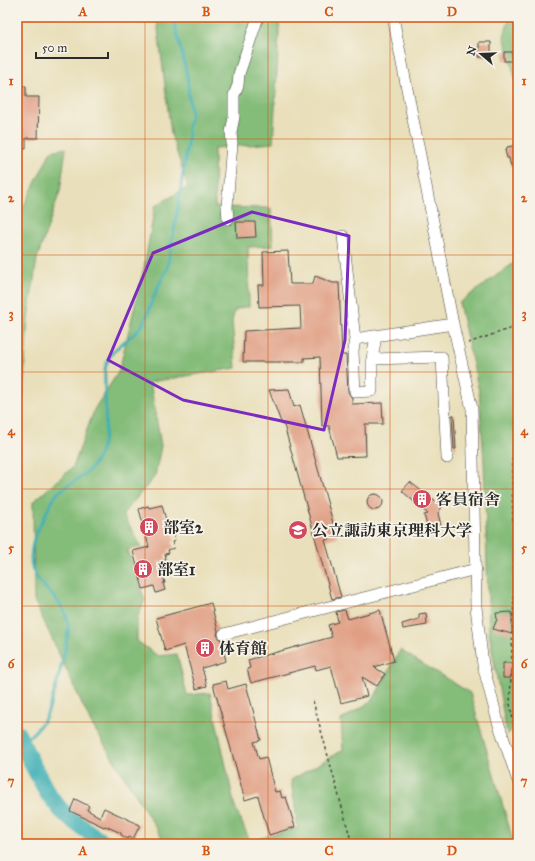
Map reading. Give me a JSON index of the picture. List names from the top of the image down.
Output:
{
  "places": {
    "building": [
      "客員宿舎",
      "部室2",
      "部室1",
      "体育館"
    ],
    "school or university": ["公立諏訪東京理科大学"]
  },
  "scale_bar": "50 m",
  "north": "left",
  "grid": {
    "columns": [
      "A",
      "B",
      "C",
      "D"
    ],
    "rows": [
      "1",
      "2",
      "3",
      "4",
      "5",
      "6",
      "7"
    ]
  }
}
